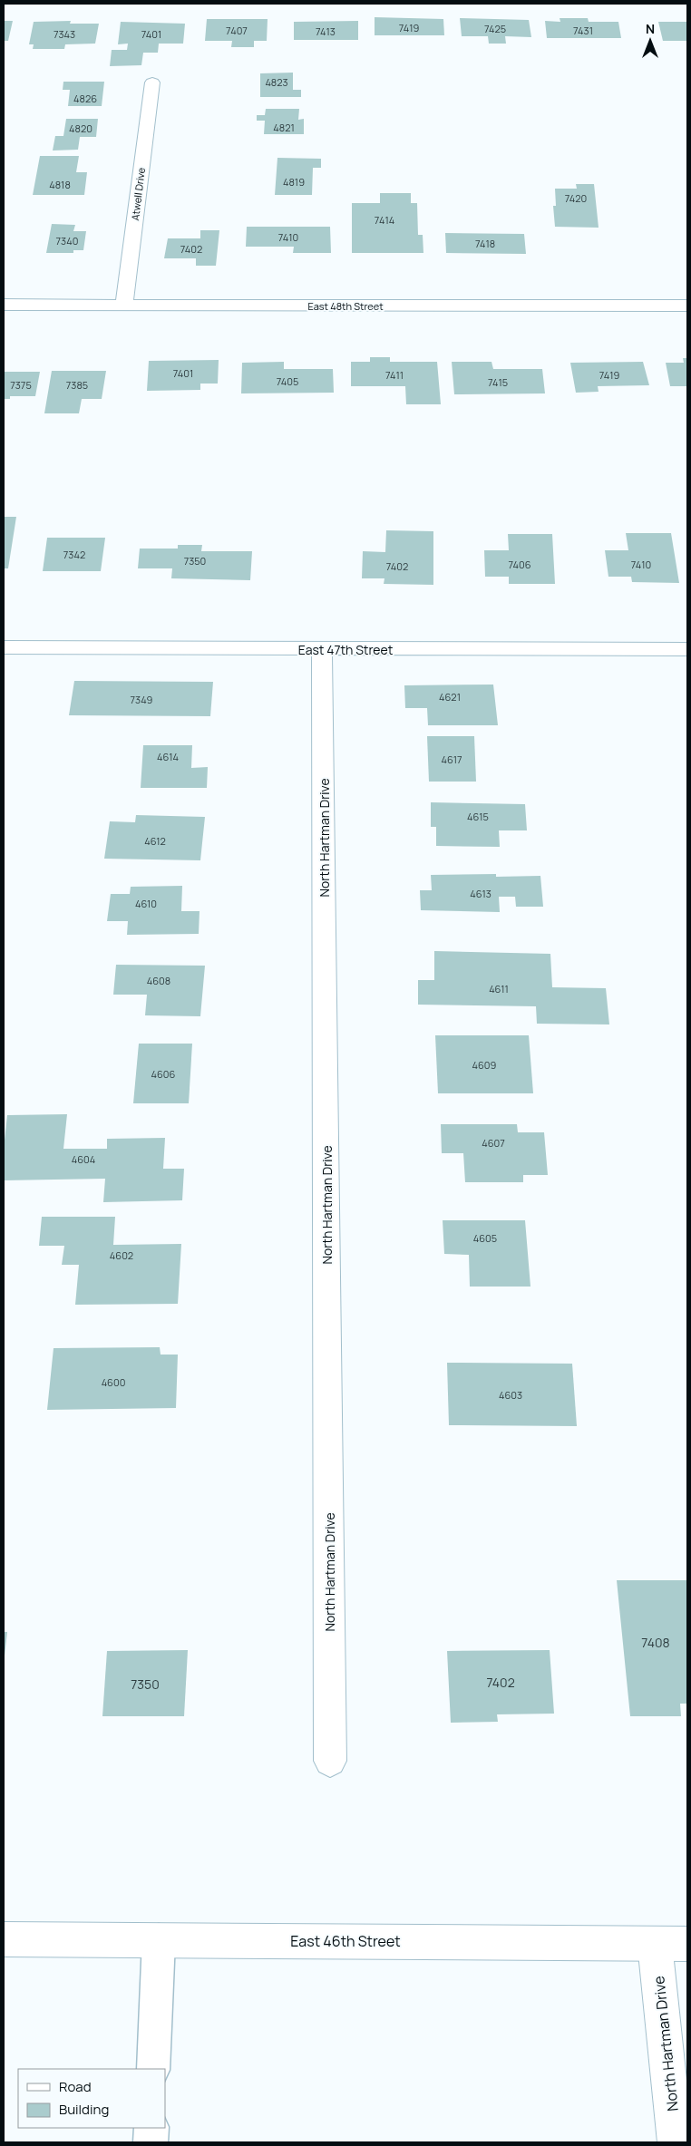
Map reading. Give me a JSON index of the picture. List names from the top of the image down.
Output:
{
  "streets": {
    "street": [
      "Atwell Drive",
      "East 48th Street",
      "East 47th Street",
      "North Hartman Drive",
      "East 46th Street"
    ]
  },
  "crossings": [
    ["Atwell Drive", "East 48th Street"],
    ["East 47th Street", "North Hartman Drive"],
    ["North Hartman Drive", "East 46th Street"]
  ],
  "house_numbers": [
    "7419",
    "7425",
    "7407",
    "7431",
    "7413",
    "7343",
    "7401",
    "4823",
    "4826",
    "4821",
    "4820",
    "4819",
    "4818",
    "7420",
    "7414",
    "7410",
    "7340",
    "7418",
    "7402",
    "7401",
    "7411",
    "7419",
    "7405",
    "7415",
    "7375",
    "7385",
    "7342",
    "7350",
    "7406",
    "7410",
    "7402",
    "4621",
    "7349",
    "4614",
    "4617",
    "4615",
    "4612",
    "4613",
    "4610",
    "4608",
    "4611",
    "4609",
    "4606",
    "4607",
    "4604",
    "4605",
    "4602",
    "4600",
    "4603",
    "7408",
    "7402",
    "7350"
  ],
  "legend": ["Road", "Building"],
  "north": "top"
}
